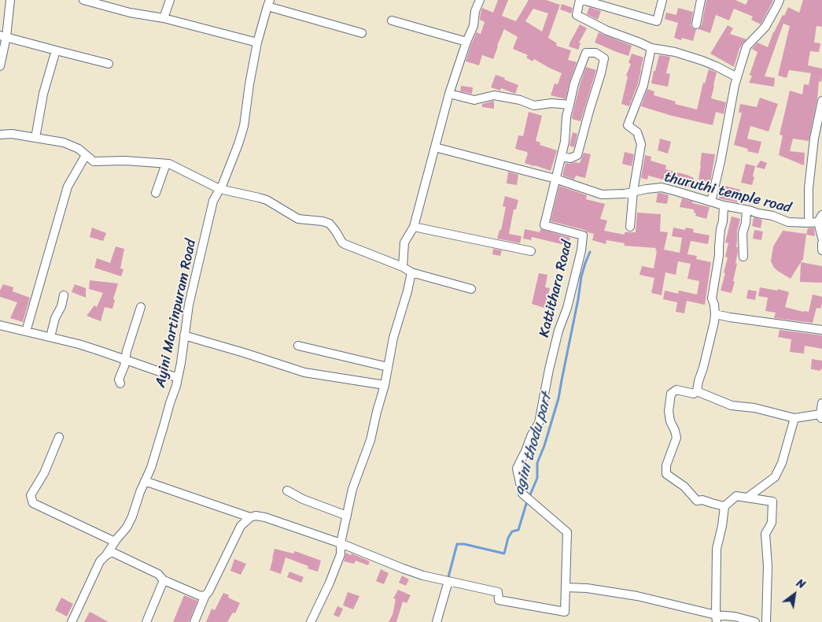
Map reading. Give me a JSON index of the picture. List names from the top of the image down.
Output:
{
  "streets": {
    "street": ["thuruthi temple road", "Kattithara Road", "Ayini Martinpuram Road"]
  },
  "crossings": [
    ["thuruthi temple road", "Kattithara Road"]
  ],
  "water": ["agini thodu part"],
  "north": "top right"
}
